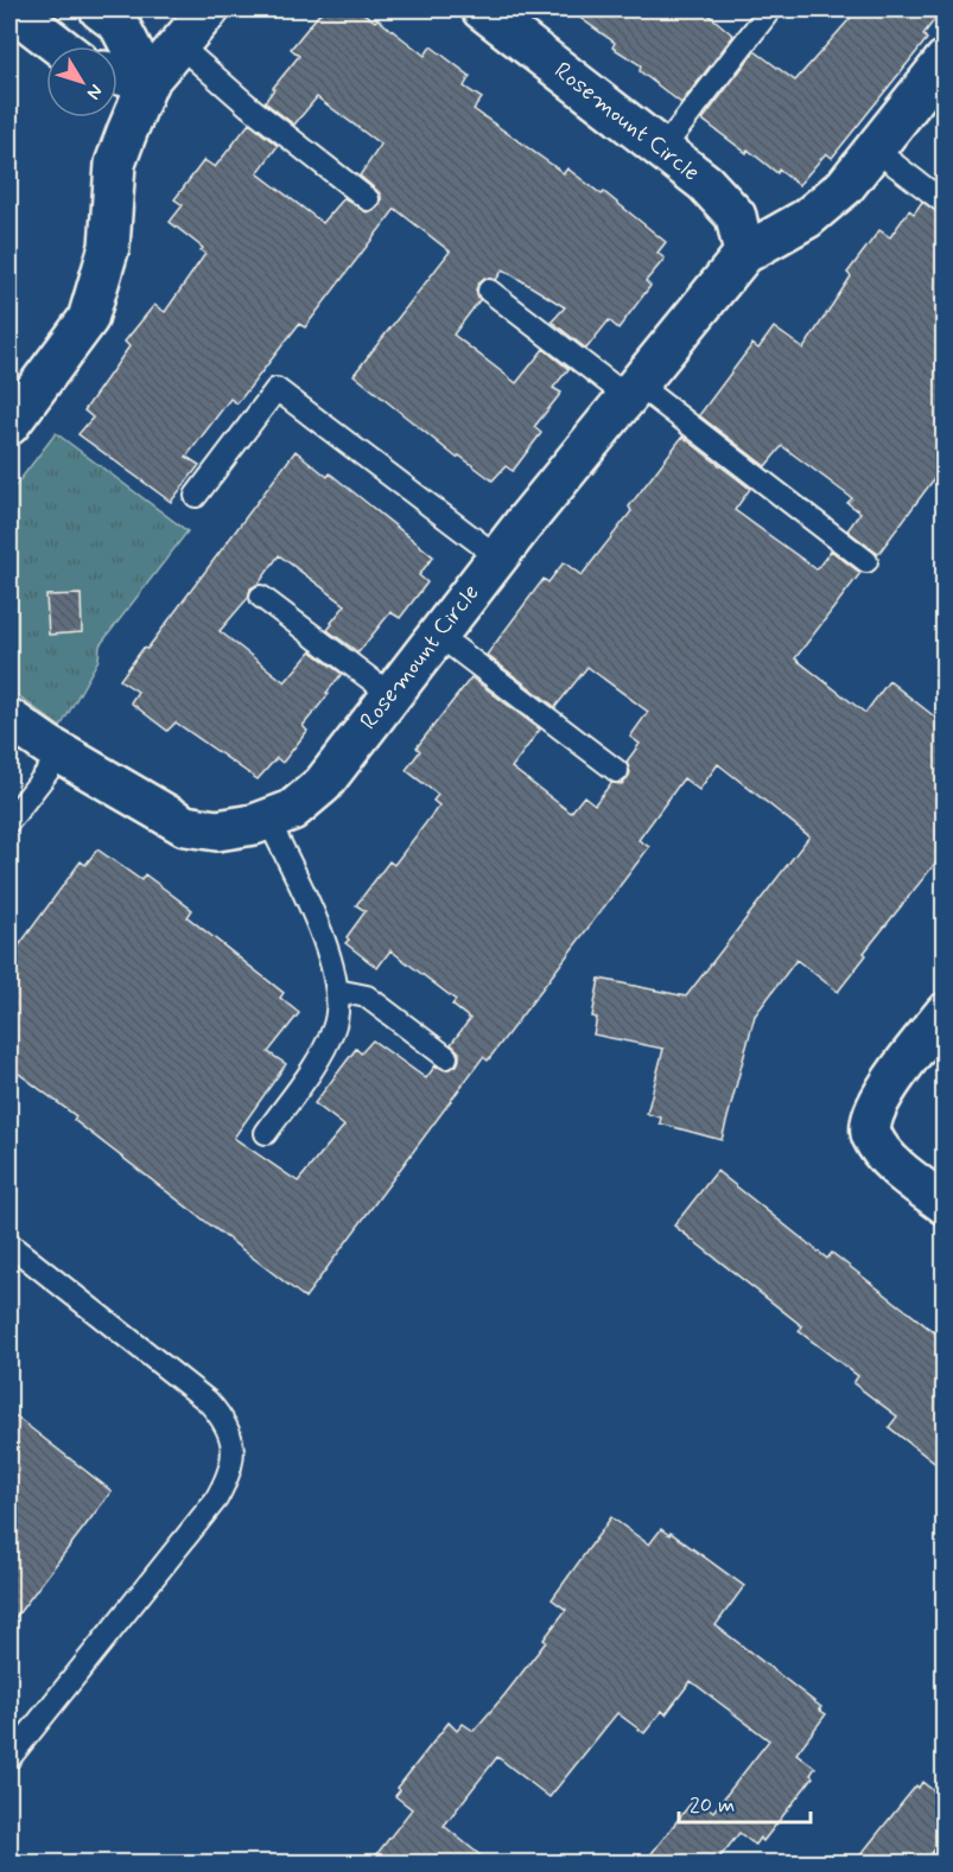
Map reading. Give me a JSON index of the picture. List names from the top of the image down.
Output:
{
  "streets": {
    "street": ["Rosemount Circle"]
  },
  "scale_bar": "20 m",
  "north": "bottom right"
}
